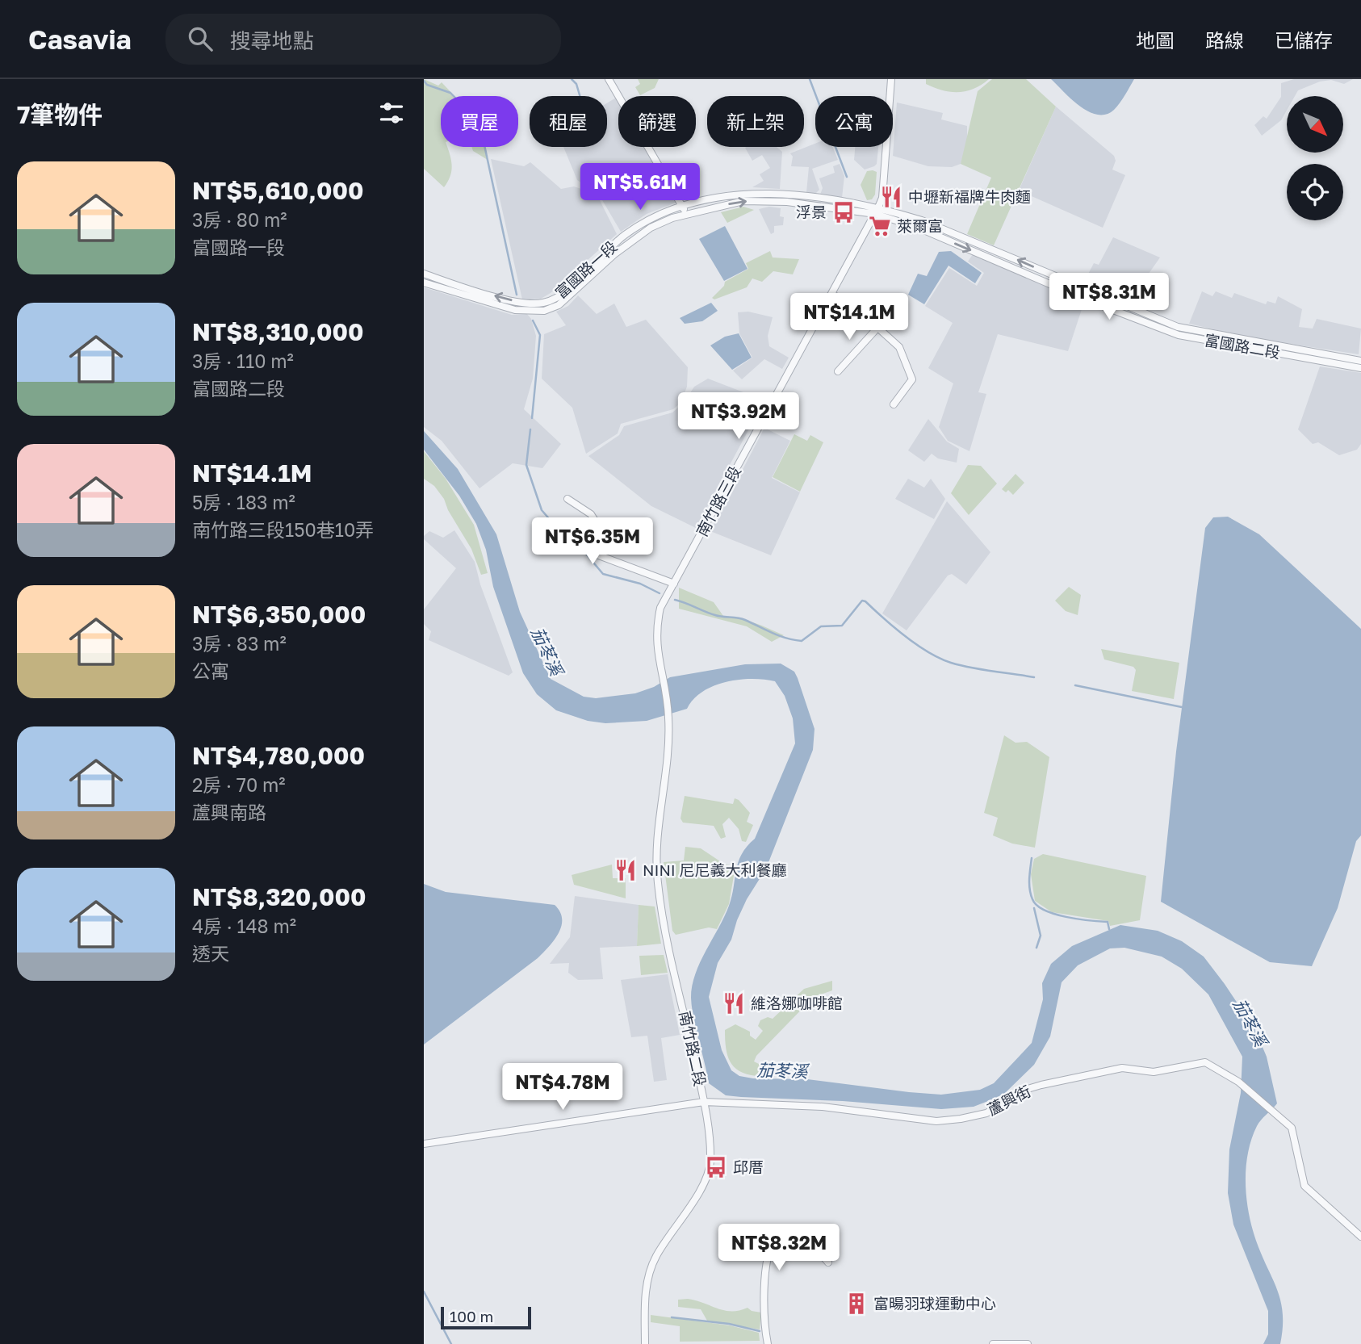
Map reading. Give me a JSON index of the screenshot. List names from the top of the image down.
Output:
{
  "streets": {
    "street": [
      "富國路一段",
      "富國路二段",
      "南竹路三段",
      "南竹路二段",
      "蘆興街"
    ]
  },
  "crossings": [
    ["富國路一段", "富國路二段"],
    ["富國路一段", "南竹路三段"],
    ["富國路二段", "南竹路三段"],
    ["南竹路三段", "南竹路二段"],
    ["南竹路二段", "蘆興街"]
  ],
  "water": ["茄苳溪"],
  "places": {
    "restaurant": ["中壢新福牌牛肉麵", "NINI 尼尼義大利餐廳", "維洛娜咖啡館"],
    "bus stop": ["浮景", "邱厝"],
    "supermarket": ["萊爾富"],
    "building": ["富暘羽球運動中心"]
  },
  "scale_bar": "100 m",
  "north": "bottom right",
  "page": {
    "header": "Casavia",
    "search": "搜尋地點",
    "nav": ["地圖", "路線", "已儲存"],
    "heading": "7筆物件",
    "chip": [
      "買屋",
      "租屋",
      "篩選",
      "新上架",
      "公寓"
    ],
    "list": [
      {
        "name": "NT$5,610,000",
        "note": "3房 · 80 m² · 富國路一段"
      },
      {
        "name": "NT$8,310,000",
        "note": "3房 · 110 m² · 富國路二段"
      },
      {
        "name": "NT$14.1M",
        "note": "5房 · 183 m² · 南竹路三段150巷10弄"
      },
      {
        "name": "NT$6,350,000",
        "note": "3房 · 83 m² · 公寓"
      },
      {
        "name": "NT$4,780,000",
        "note": "2房 · 70 m² · 蘆興南路"
      },
      {
        "name": "NT$8,320,000",
        "note": "4房 · 148 m² · 透天"
      }
    ],
    "price": [
      "NT$5.61M",
      "NT$8.31M",
      "NT$14.1M",
      "NT$3.92M",
      "NT$6.35M",
      "NT$4.78M",
      "NT$8.32M"
    ],
    "scale": "100 m"
  }
}
